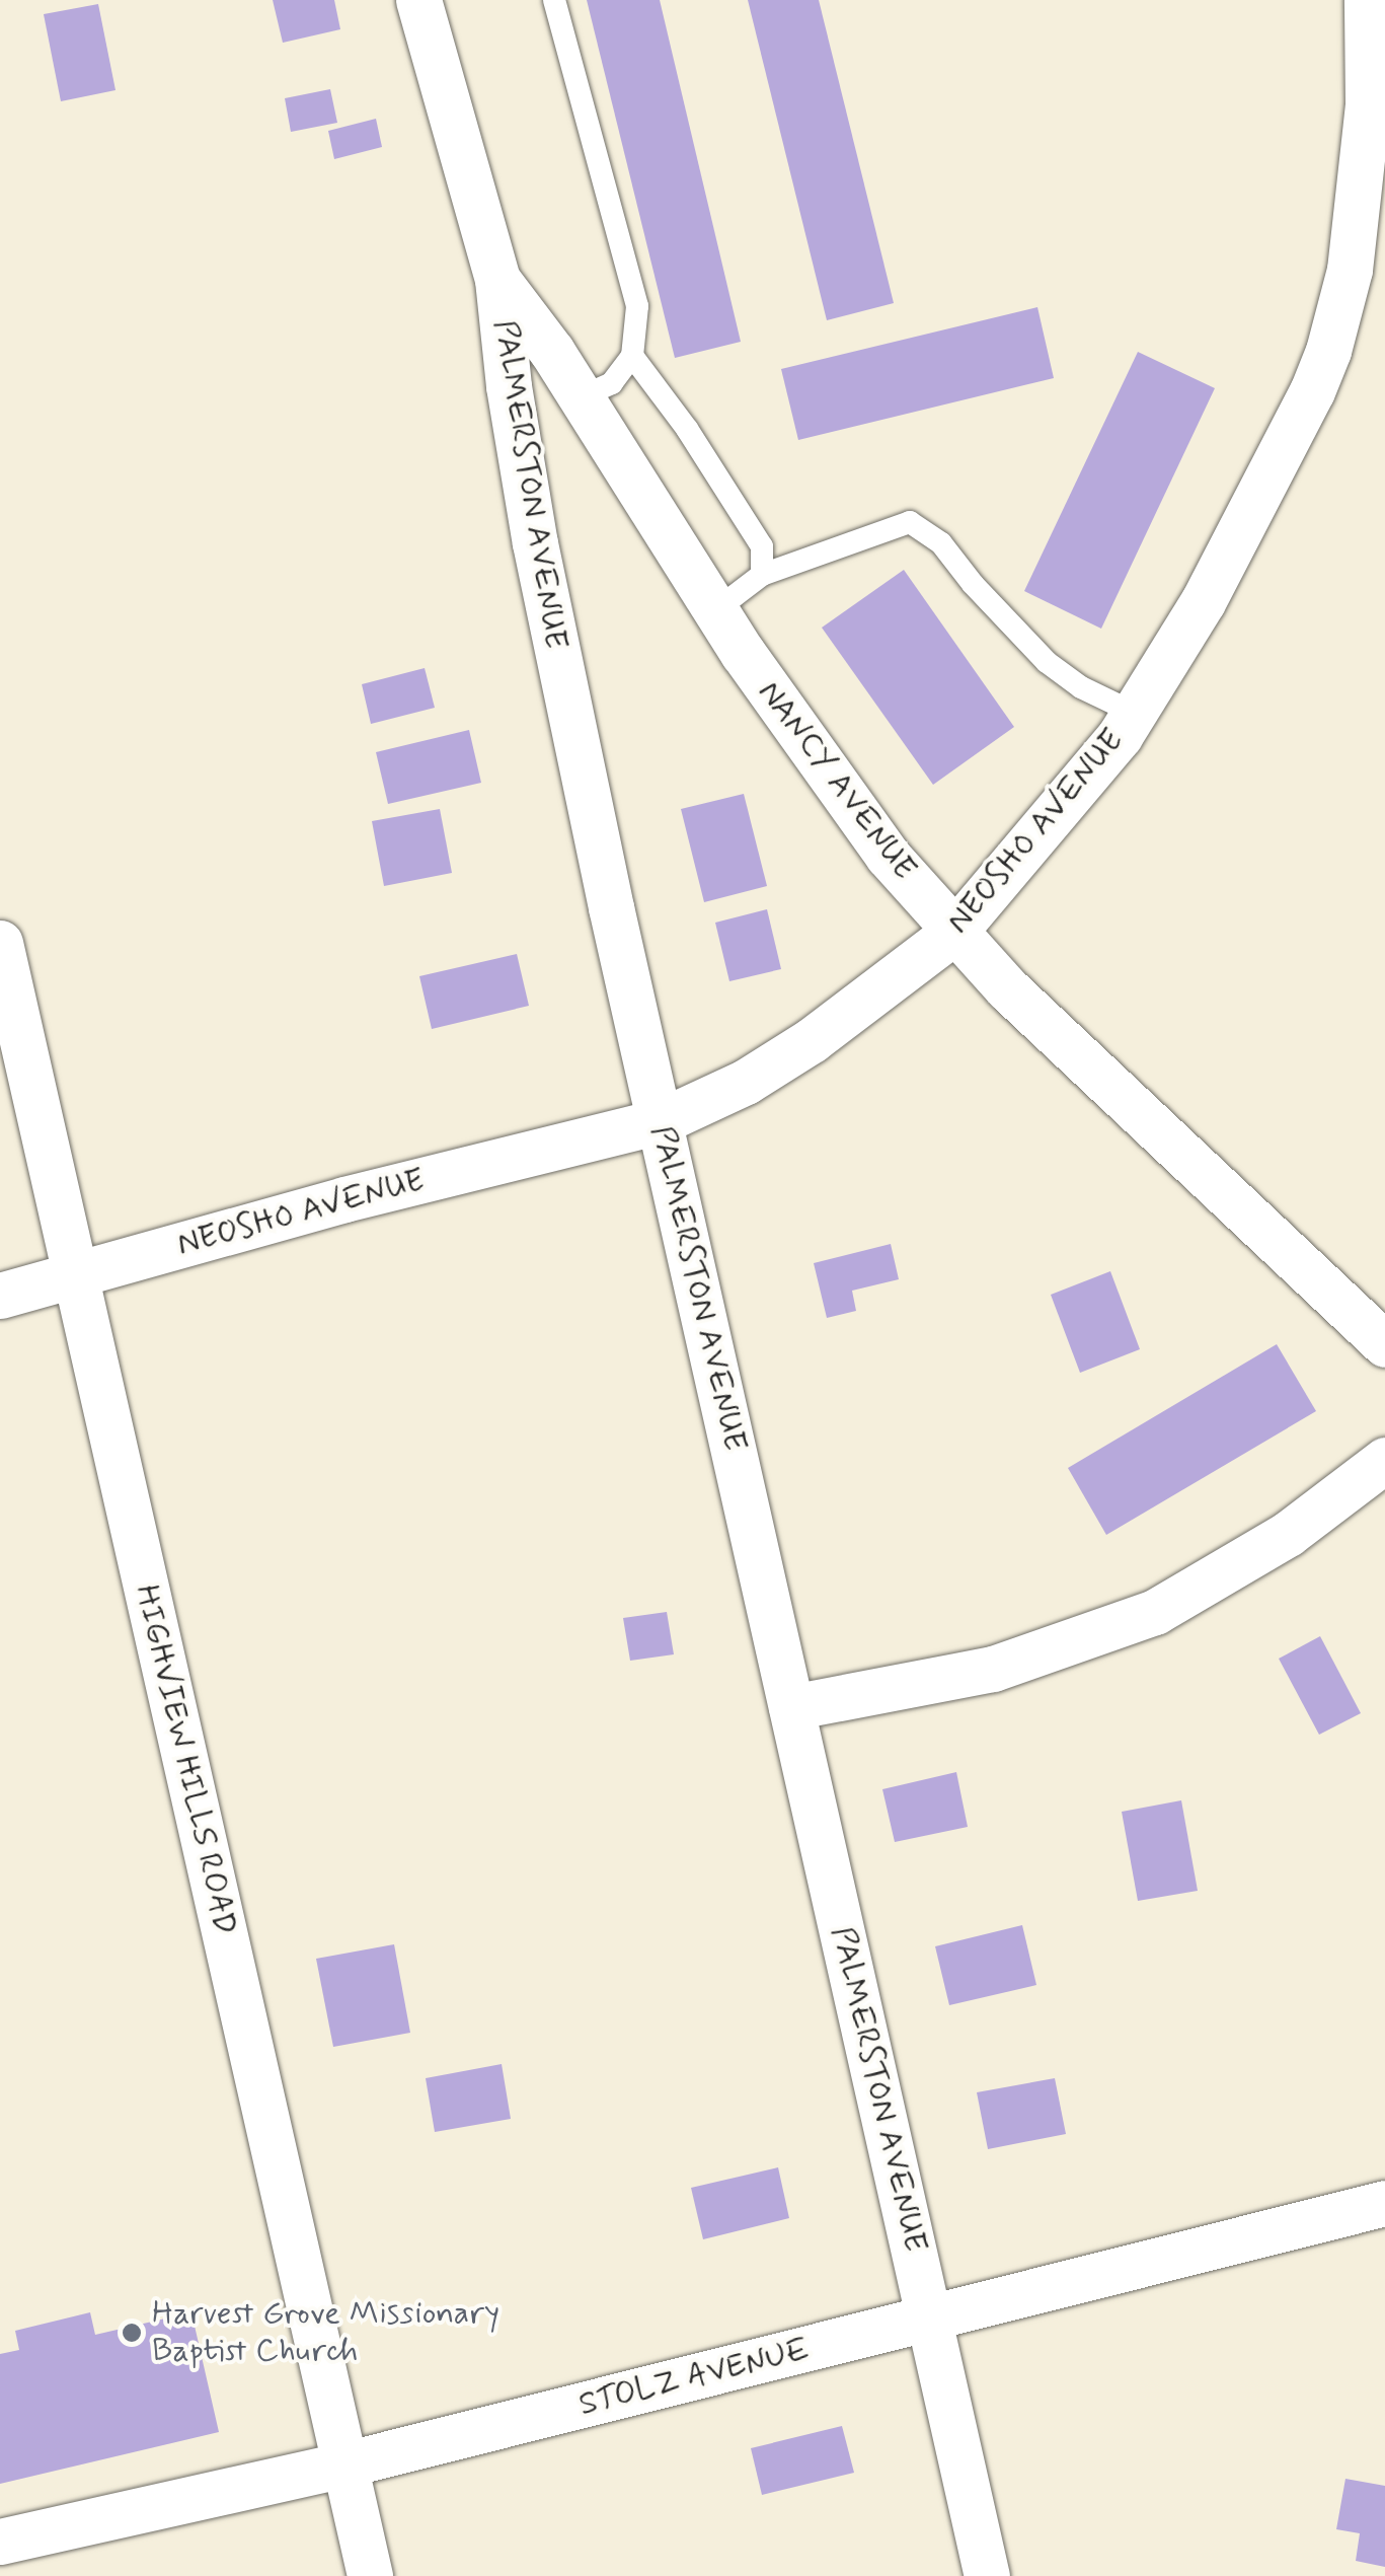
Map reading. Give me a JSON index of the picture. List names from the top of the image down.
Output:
{
  "streets": {
    "street": [
      "PALMERSTON AVENUE",
      "NANCY AVENUE",
      "NEOSHO AVENUE",
      "HIGHVIEW HILLS ROAD",
      "STOLZ AVENUE"
    ]
  },
  "crossings": [
    ["PALMERSTON AVENUE", "NANCY AVENUE"],
    ["PALMERSTON AVENUE", "NEOSHO AVENUE"],
    ["PALMERSTON AVENUE", "STOLZ AVENUE"],
    ["NANCY AVENUE", "NEOSHO AVENUE"],
    ["NEOSHO AVENUE", "HIGHVIEW HILLS ROAD"],
    ["HIGHVIEW HILLS ROAD", "STOLZ AVENUE"]
  ],
  "places": ["Harvest Grove Missionary Baptist Church"]
}
